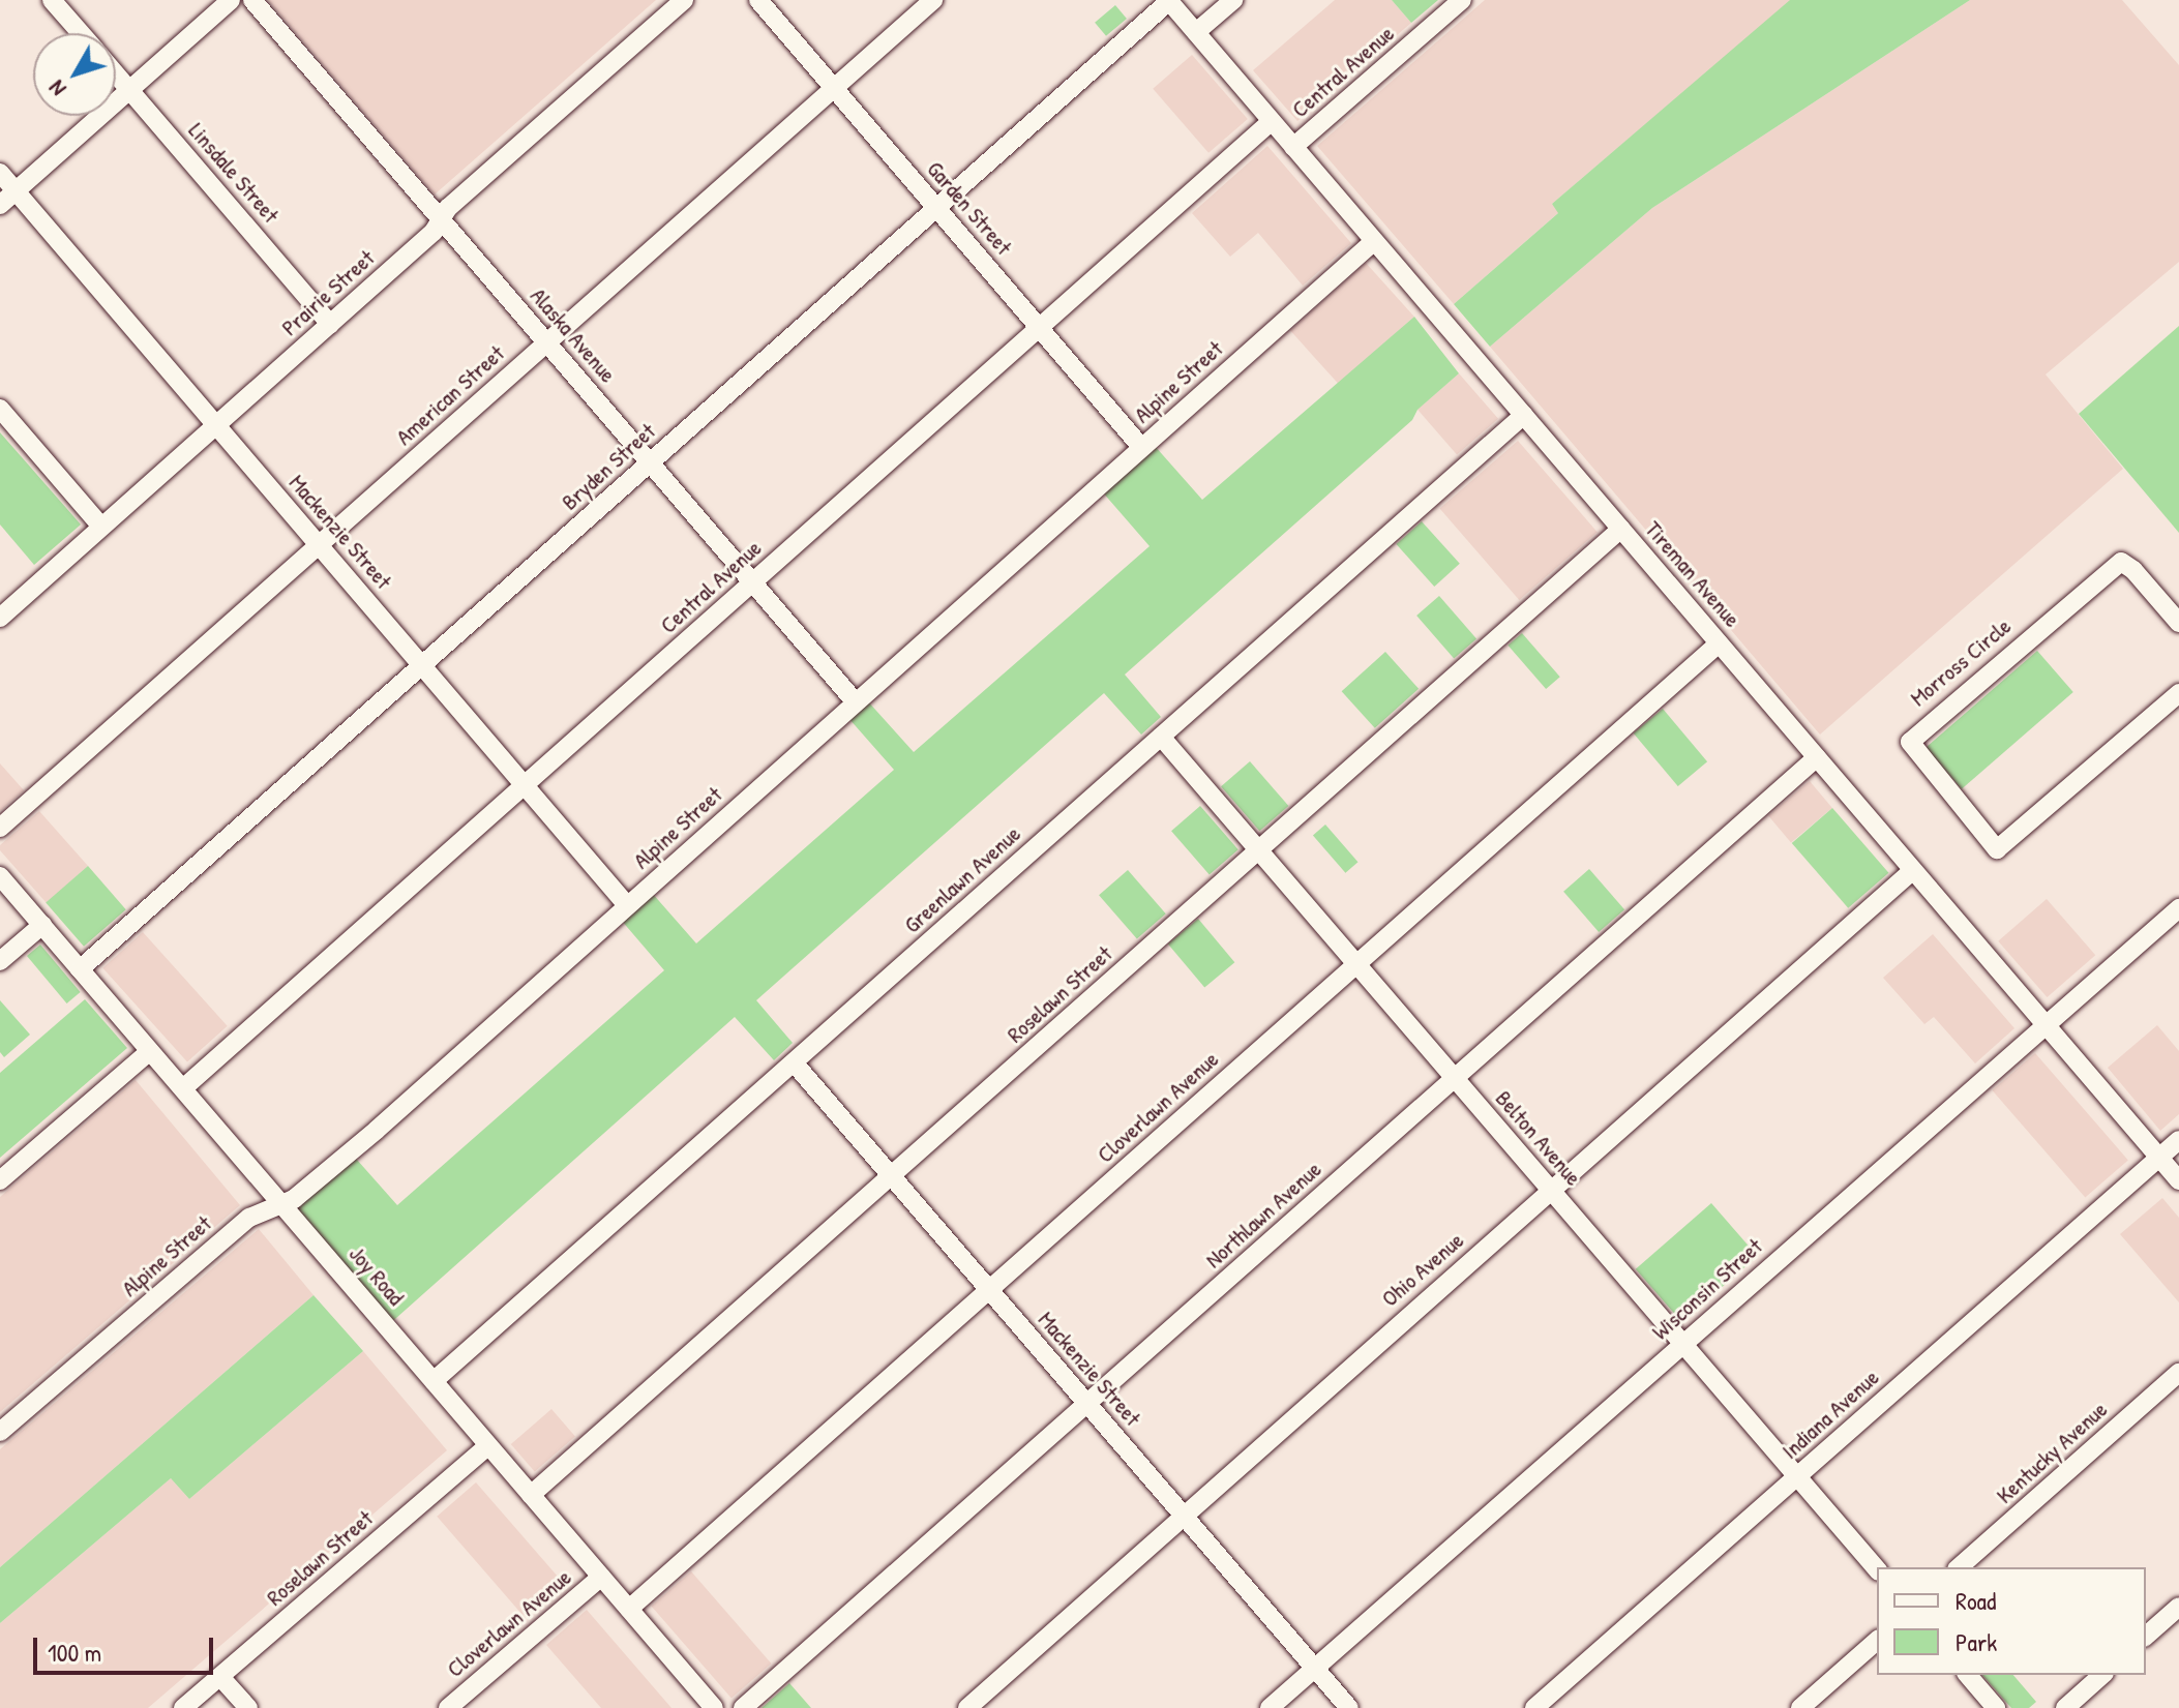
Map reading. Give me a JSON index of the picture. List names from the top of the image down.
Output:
{
  "streets": {
    "street": [
      "Central Avenue",
      "Linsdale Street",
      "Garden Street",
      "Prairie Street",
      "Alaska Avenue",
      "Alpine Street",
      "American Street",
      "Bryden Street",
      "Mackenzie Street",
      "Tireman Avenue",
      "Morross Circle",
      "Greenlawn Avenue",
      "Roselawn Street",
      "Cloverlawn Avenue",
      "Belton Avenue",
      "Northlawn Avenue",
      "Ohio Avenue",
      "Joy Road",
      "Wisconsin Street",
      "Indiana Avenue",
      "Kentucky Avenue"
    ]
  },
  "crossings": [
    ["Central Avenue", "Garden Street"],
    ["Central Avenue", "Alaska Avenue"],
    ["Central Avenue", "Mackenzie Street"],
    ["Central Avenue", "Tireman Avenue"],
    ["Central Avenue", "Joy Road"],
    ["Linsdale Street", "Prairie Street"],
    ["Garden Street", "Alpine Street"],
    ["Garden Street", "American Street"],
    ["Garden Street", "Bryden Street"],
    ["Prairie Street", "Alaska Avenue"],
    ["Prairie Street", "Mackenzie Street"],
    ["Alaska Avenue", "Alpine Street"],
    ["Alaska Avenue", "American Street"],
    ["Alaska Avenue", "Bryden Street"],
    ["Alpine Street", "Mackenzie Street"],
    ["Alpine Street", "Tireman Avenue"],
    ["Alpine Street", "Joy Road"],
    ["American Street", "Mackenzie Street"],
    ["Bryden Street", "Mackenzie Street"],
    ["Bryden Street", "Tireman Avenue"],
    ["Bryden Street", "Joy Road"],
    ["Mackenzie Street", "Greenlawn Avenue"],
    ["Mackenzie Street", "Roselawn Street"],
    ["Mackenzie Street", "Cloverlawn Avenue"],
    ["Mackenzie Street", "Northlawn Avenue"],
    ["Mackenzie Street", "Ohio Avenue"],
    ["Mackenzie Street", "Wisconsin Street"],
    ["Tireman Avenue", "Greenlawn Avenue"],
    ["Tireman Avenue", "Roselawn Street"],
    ["Tireman Avenue", "Cloverlawn Avenue"],
    ["Tireman Avenue", "Northlawn Avenue"],
    ["Tireman Avenue", "Ohio Avenue"],
    ["Tireman Avenue", "Wisconsin Street"],
    ["Tireman Avenue", "Indiana Avenue"],
    ["Greenlawn Avenue", "Belton Avenue"],
    ["Greenlawn Avenue", "Joy Road"],
    ["Roselawn Street", "Belton Avenue"],
    ["Roselawn Street", "Joy Road"],
    ["Cloverlawn Avenue", "Belton Avenue"],
    ["Cloverlawn Avenue", "Joy Road"],
    ["Belton Avenue", "Northlawn Avenue"],
    ["Belton Avenue", "Ohio Avenue"],
    ["Belton Avenue", "Wisconsin Street"],
    ["Belton Avenue", "Indiana Avenue"]
  ],
  "legend": ["Road", "Park"],
  "scale_bar": "100 m",
  "north": "bottom left"
}
